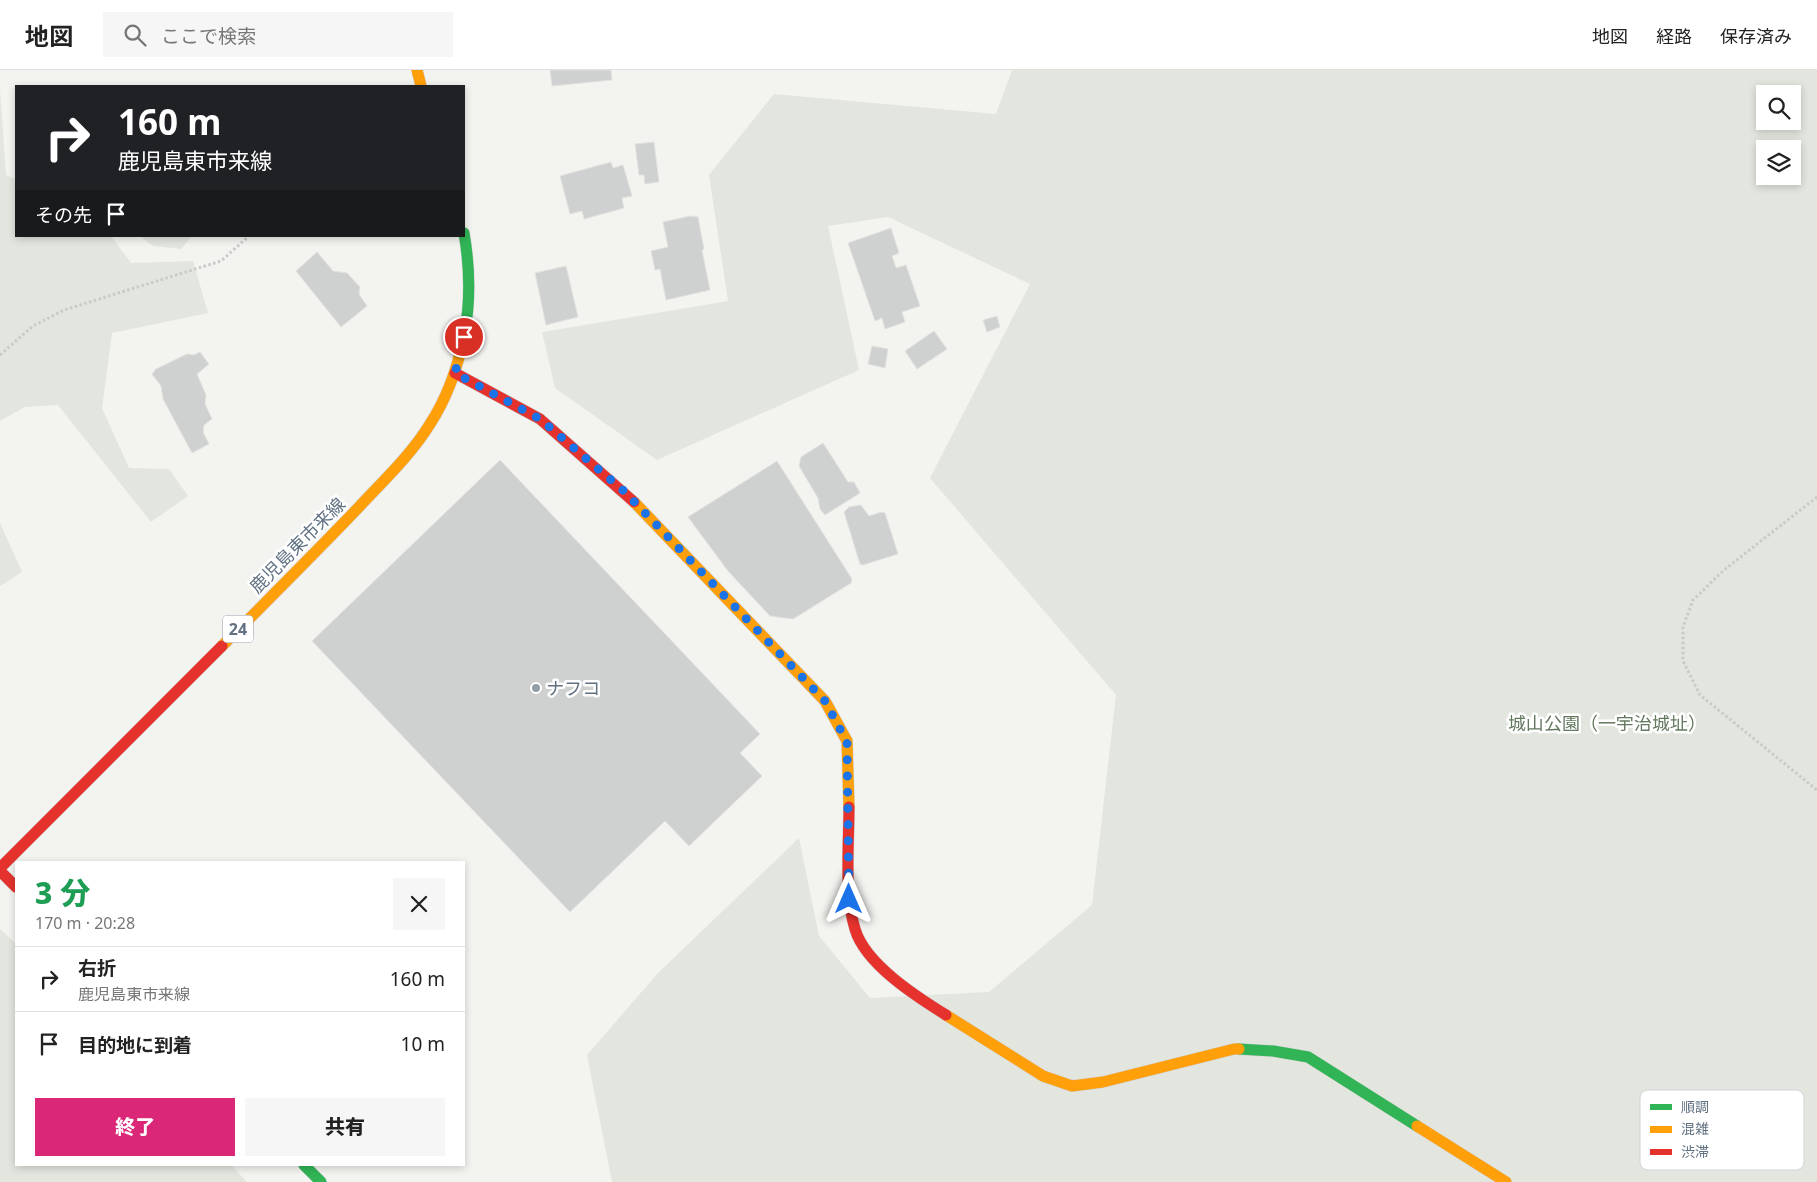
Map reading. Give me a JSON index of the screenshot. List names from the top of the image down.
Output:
{
  "streets": {
    "street": ["鹿児島東市来線", "24"]
  },
  "parks": ["城山公園（一宇治城址）"],
  "places": ["ナフコ"],
  "legend": ["順調", "混雑", "渋滞"],
  "page": {
    "header": "地図",
    "search": "ここで検索",
    "nav": ["地図", "経路", "保存済み"],
    "turn": ["160 m", "鹿児島東市来線"],
    "then": "その先",
    "heading": ["3 分", "170 m · 20:28"],
    "list": [
      {
        "name": "右折",
        "note": "鹿児島東市来線",
        "value": "160 m"
      },
      {
        "name": "目的地に到着",
        "value": "10 m"
      }
    ],
    "buttons": ["終了", "共有"]
  }
}
